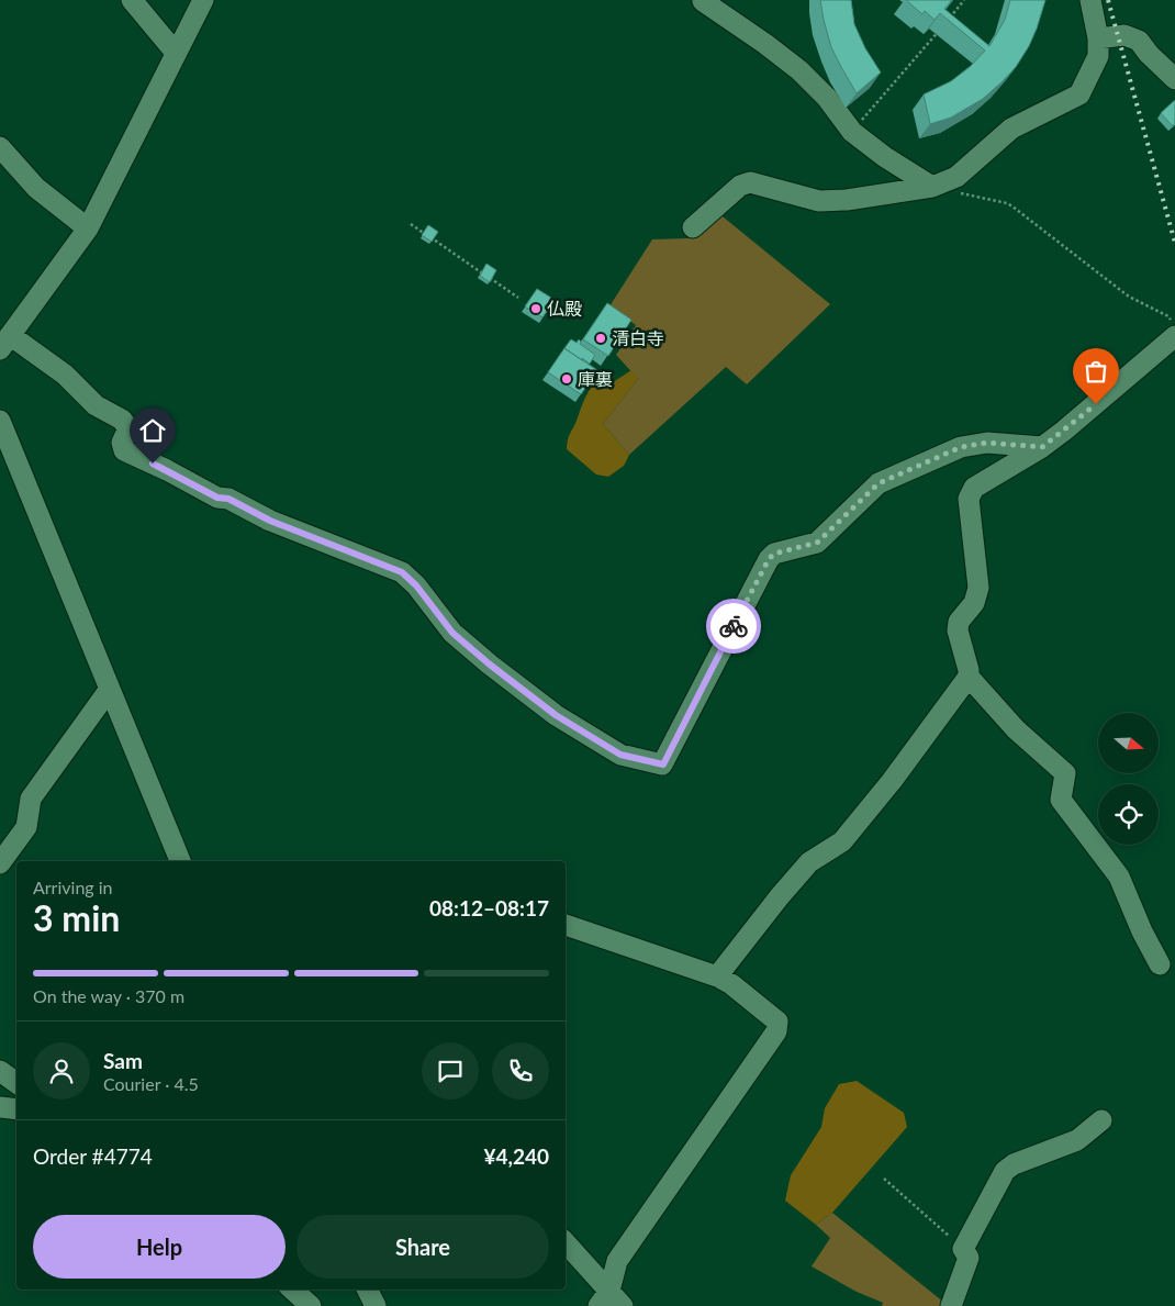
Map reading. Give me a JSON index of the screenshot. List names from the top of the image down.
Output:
{
  "places": ["仏殿", "清白寺", "庫裏"],
  "north": "right",
  "page": {
    "heading": ["3 min", "Arriving in", "08:12–08:17"],
    "panel": [
      "Sam",
      "Courier · 4.5",
      "Order #4774",
      "¥4,240"
    ],
    "bar": "On the way · 370 m",
    "buttons": ["Help", "Share"]
  }
}
